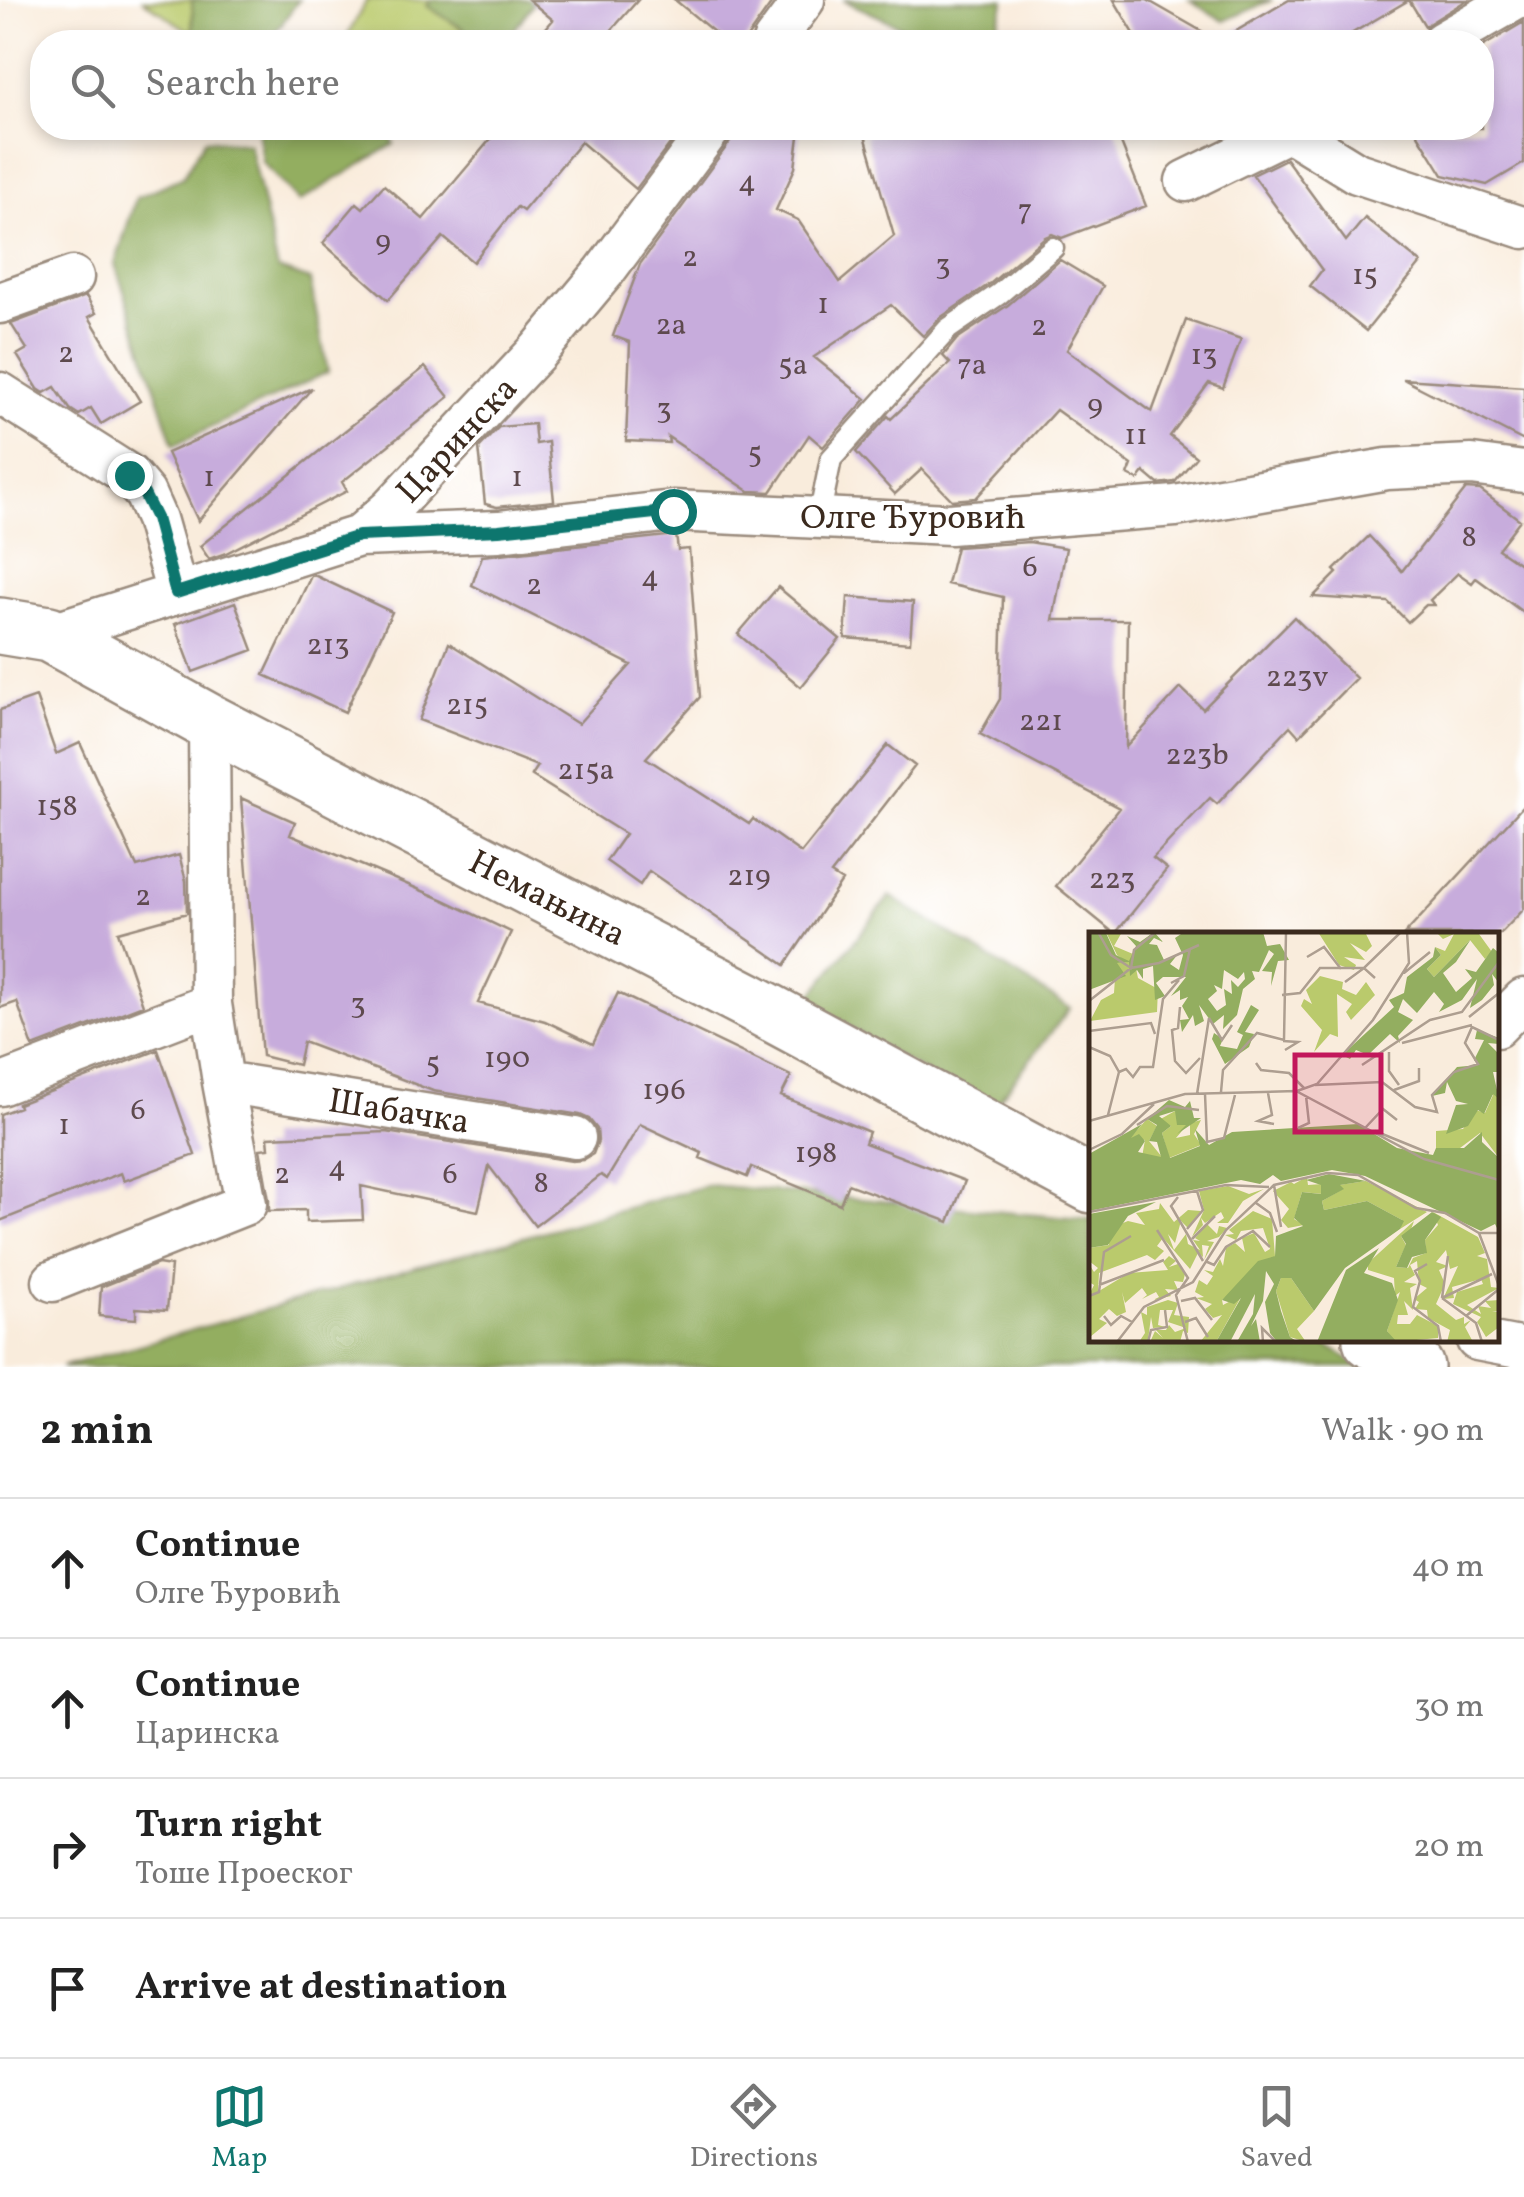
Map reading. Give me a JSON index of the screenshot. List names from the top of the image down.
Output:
{
  "streets": {
    "main road": ["Немањина"],
    "street": ["Царинска", "Олге Ђуровић", "Шабачка"]
  },
  "crossings": [
    ["Царинска", "Олге Ђуровић"],
    ["Царинска", "Немањина"]
  ],
  "house_numbers": [
    "4",
    "7",
    "9",
    "2",
    "3",
    "15",
    "1",
    "2a",
    "2",
    "2",
    "13",
    "5a",
    "7a",
    "9",
    "3",
    "11",
    "5",
    "1",
    "1",
    "8",
    "6",
    "4",
    "2",
    "213",
    "223v",
    "215",
    "221",
    "223b",
    "215a",
    "158",
    "219",
    "223",
    "2",
    "3",
    "190",
    "5",
    "196",
    "6",
    "1",
    "198",
    "4",
    "2",
    "6",
    "8"
  ],
  "page": {
    "search": "Search here",
    "heading": ["2 min", "Walk · 90 m"],
    "list": [
      ["Continue", "Олге Ђуровић", "40 m"],
      ["Continue", "Царинска", "30 m"],
      ["Turn right", "Тоше Проеског", "20 m"],
      "Arrive at destination"
    ],
    "nav": ["Map", "Directions", "Saved"]
  }
}
